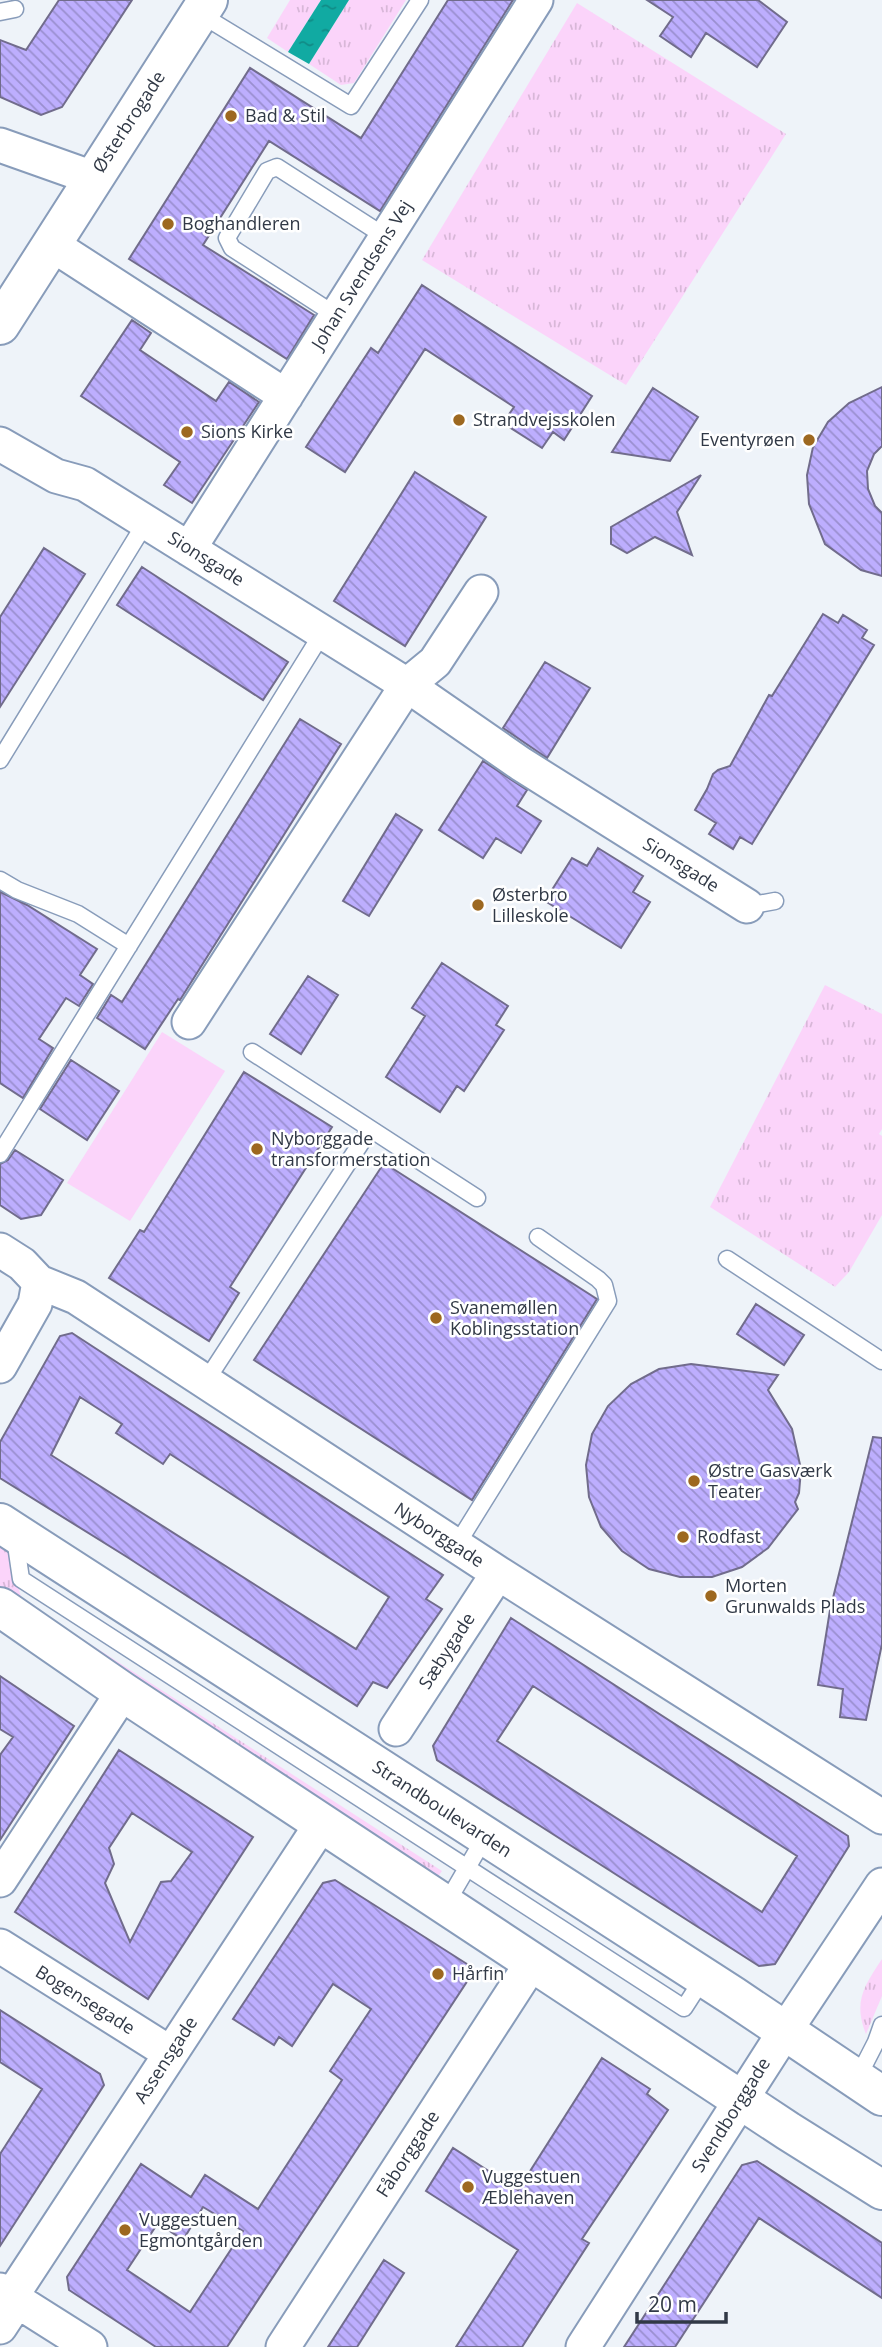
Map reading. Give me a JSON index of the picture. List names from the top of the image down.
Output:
{
  "streets": {
    "street": [
      "Østerbrogade",
      "Johan Svendsens Vej",
      "Sionsgade",
      "Nyborggade",
      "Sæbygade",
      "Strandboulevarden",
      "Bogensegade",
      "Assensgade",
      "Svendborggade",
      "Fåborggade"
    ]
  },
  "crossings": [
    ["Johan Svendsens Vej", "Sionsgade"],
    ["Nyborggade", "Sæbygade"],
    ["Strandboulevarden", "Svendborggade"],
    ["Bogensegade", "Assensgade"]
  ],
  "places": [
    "Bad & Stil",
    "Boghandleren",
    "Strandvejsskolen",
    "Sions Kirke",
    "Eventyrøen",
    "Østerbro Lilleskole",
    "Nyborggade transformerstation",
    "Svanemøllen Koblingsstation",
    "Østre Gasværk Teater",
    "Rodfast",
    "Morten Grunwalds Plads",
    "Hårfin",
    "Vuggestuen Æblehaven",
    "Vuggestuen Egmontgården"
  ],
  "scale_bar": "20 m"
}
